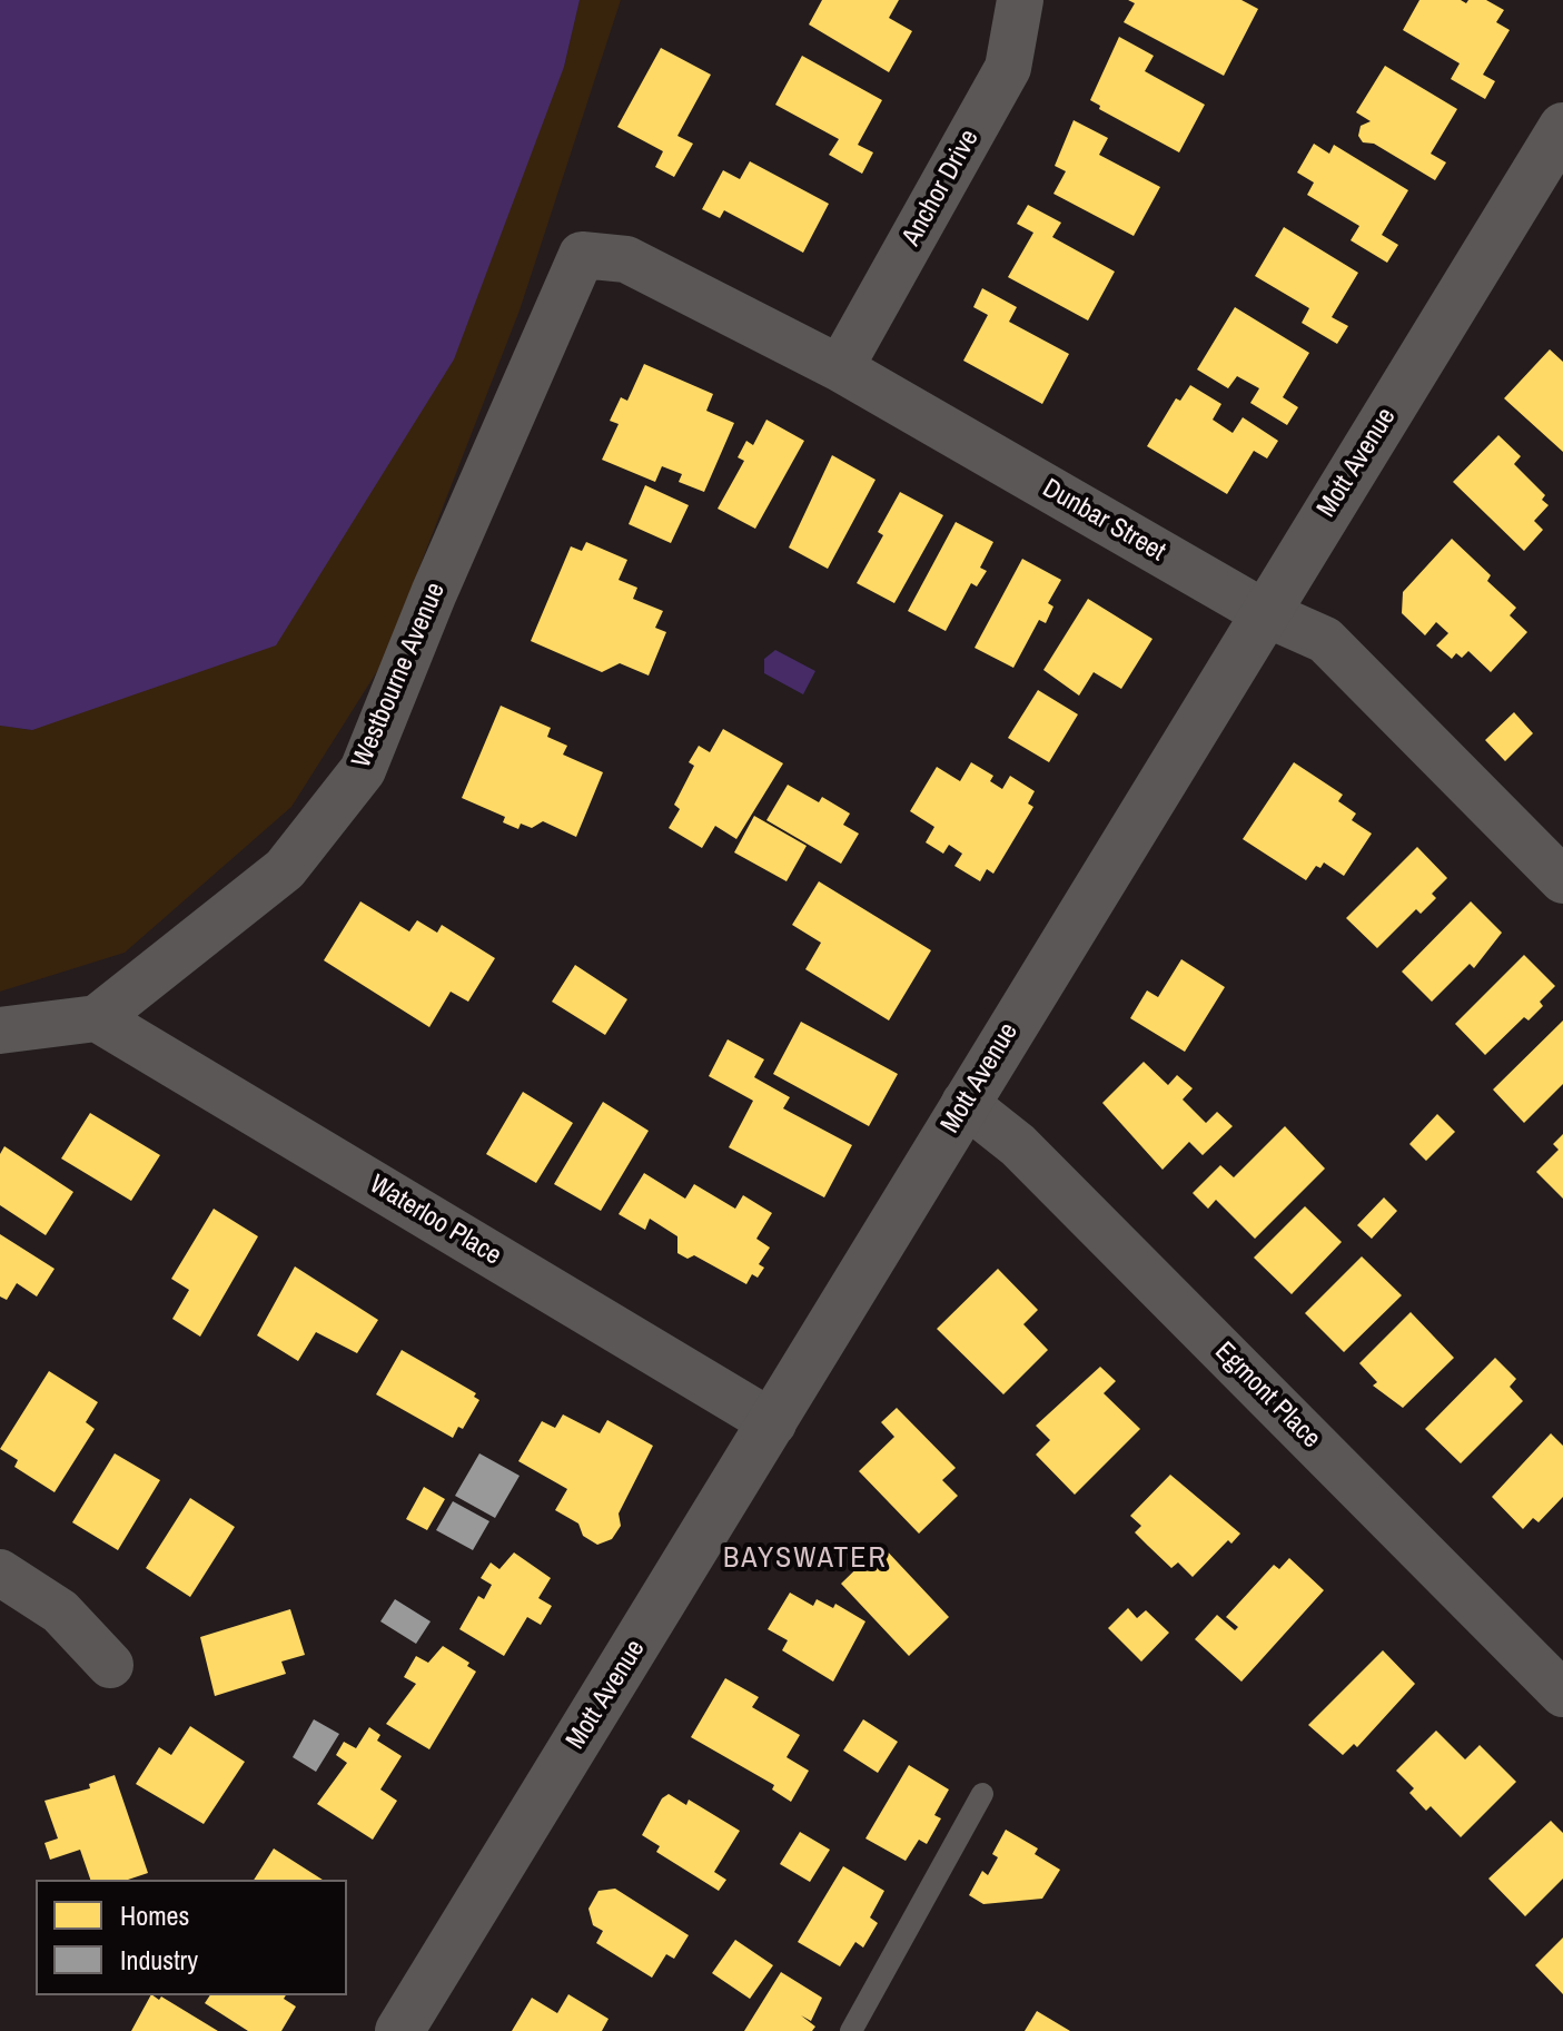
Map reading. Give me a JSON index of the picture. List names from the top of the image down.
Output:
{
  "streets": {
    "street": [
      "Anchor Drive",
      "Mott Avenue",
      "Dunbar Street",
      "Westbourne Avenue",
      "Waterloo Place",
      "Egmont Place"
    ]
  },
  "crossings": [
    ["Anchor Drive", "Dunbar Street"],
    ["Mott Avenue", "Dunbar Street"],
    ["Mott Avenue", "Waterloo Place"],
    ["Mott Avenue", "Egmont Place"],
    ["Dunbar Street", "Westbourne Avenue"],
    ["Westbourne Avenue", "Waterloo Place"]
  ],
  "districts": ["BAYSWATER"],
  "legend": ["Homes", "Industry"]
}
